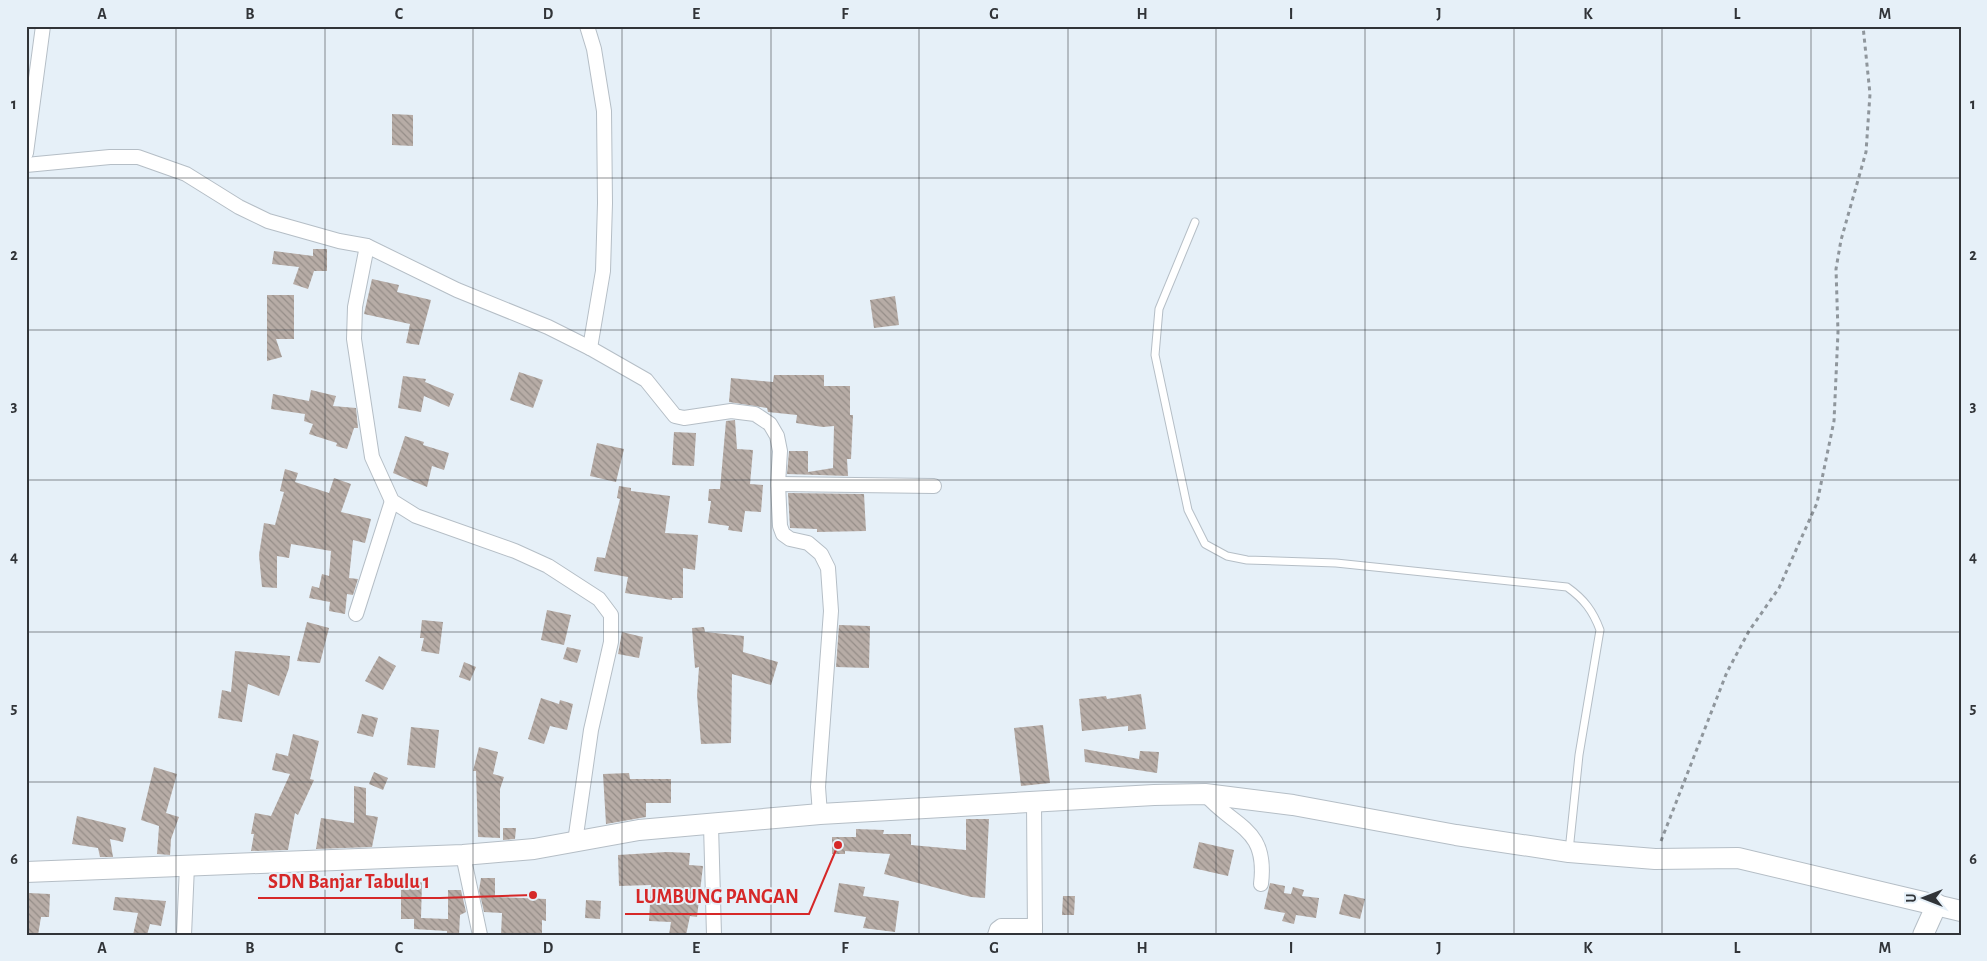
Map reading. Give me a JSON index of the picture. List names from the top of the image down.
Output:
{
  "places": ["LUMBUNG PANGAN", "SDN Banjar Tabulu 1"],
  "north": "left",
  "grid": {
    "columns": [
      "A",
      "B",
      "C",
      "D",
      "E",
      "F",
      "G",
      "H",
      "I",
      "J",
      "K",
      "L",
      "M"
    ],
    "rows": [
      "1",
      "2",
      "3",
      "4",
      "5",
      "6"
    ]
  }
}
